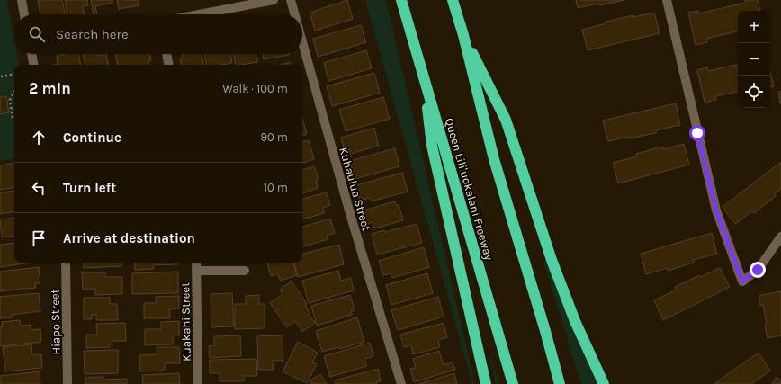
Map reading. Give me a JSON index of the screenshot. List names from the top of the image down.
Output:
{
  "streets": {
    "highway": ["Queen Liliʻuokalani Freeway"],
    "street": ["Kuhaulua Street", "Hiapo Street", "Kuakahi Street"]
  },
  "page": {
    "map_buttons": ["+", "−"],
    "search": "Search here",
    "heading": ["2 min", "Walk · 100 m"],
    "list": [
      ["Continue", "90 m"],
      ["Turn left", "10 m"],
      "Arrive at destination"
    ]
  }
}
